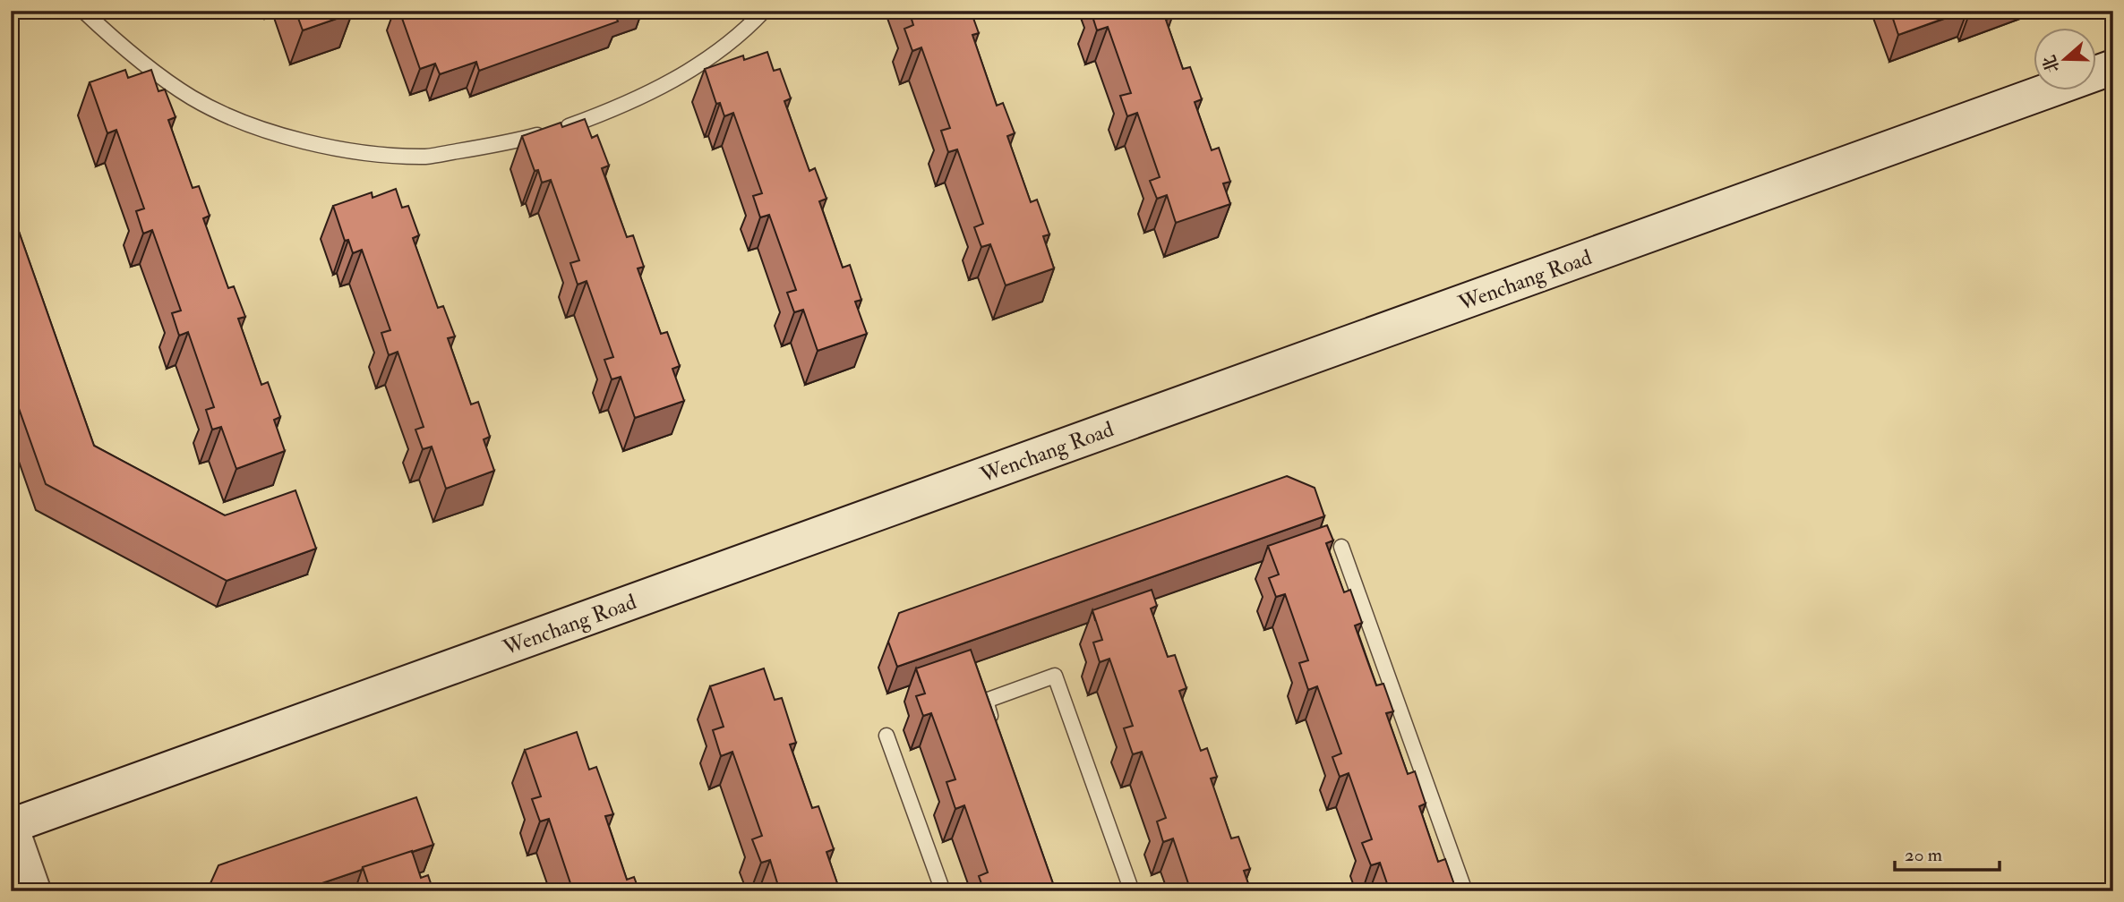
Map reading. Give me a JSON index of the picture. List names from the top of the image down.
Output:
{
  "streets": {
    "street": ["Wenchang Road"]
  },
  "scale_bar": "20 m",
  "north": "left"
}
